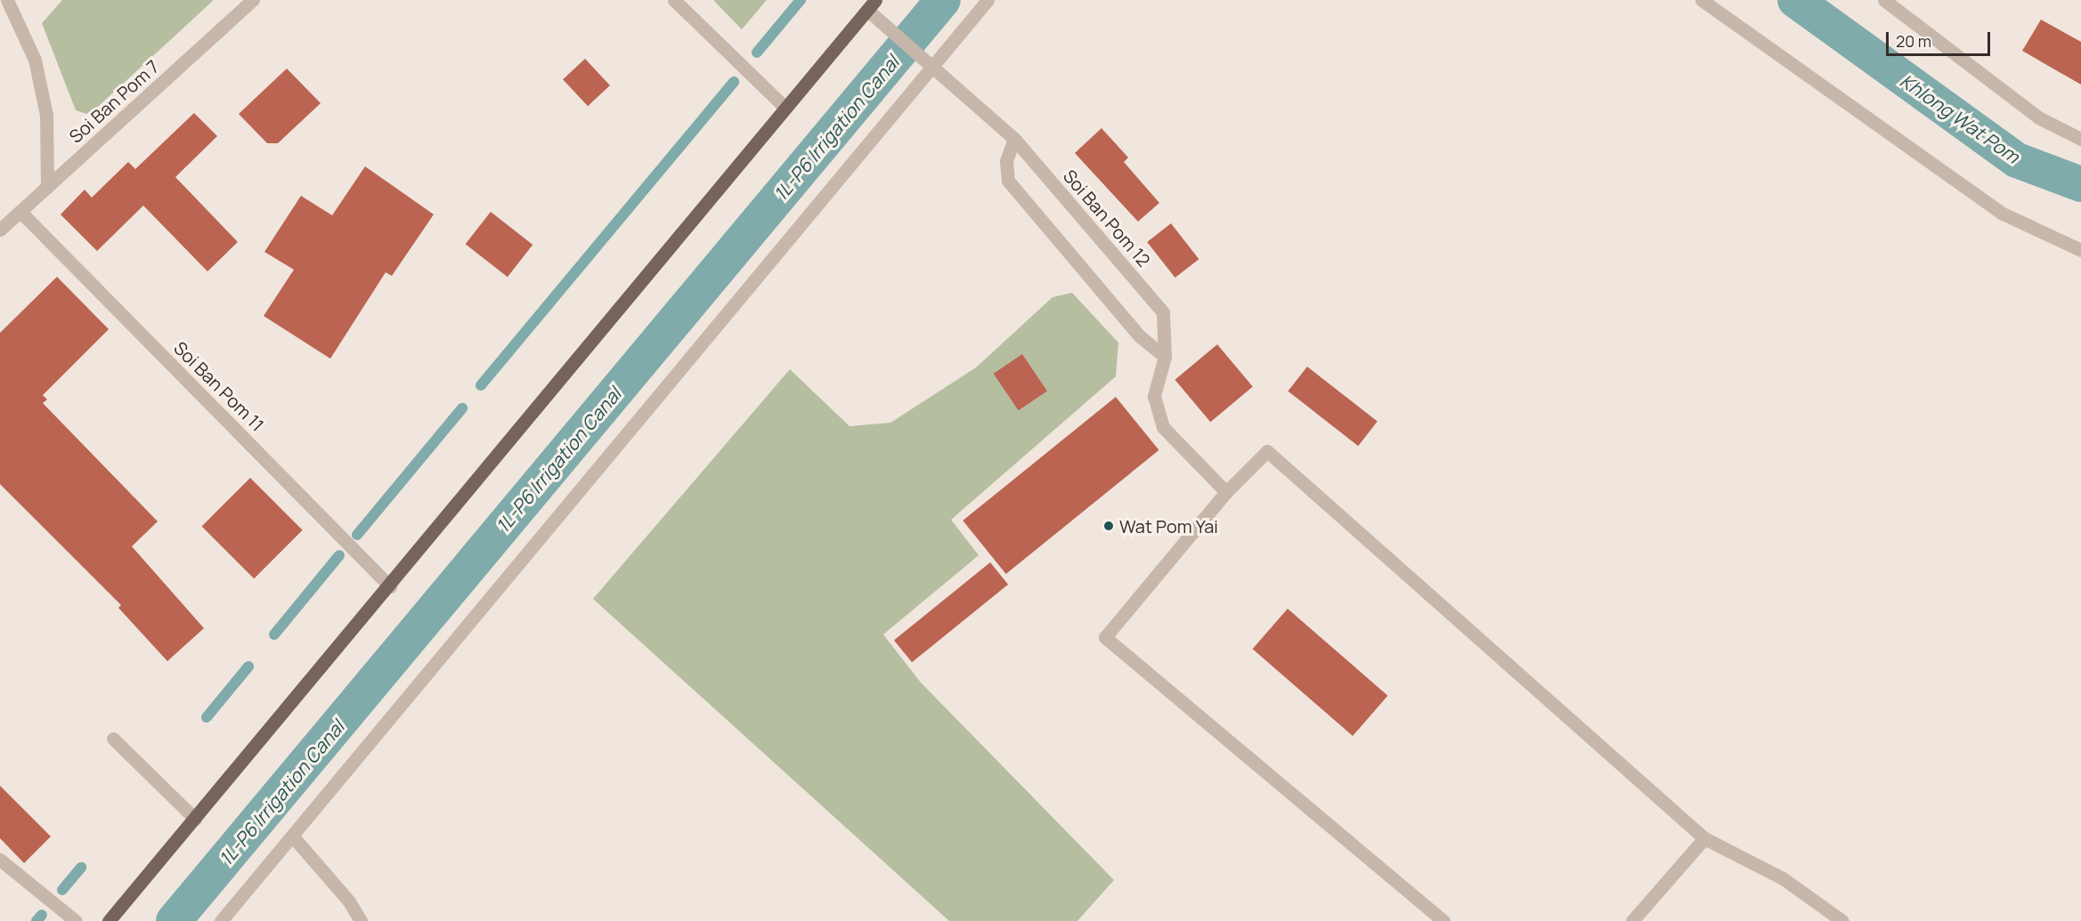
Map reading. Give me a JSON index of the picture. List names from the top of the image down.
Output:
{
  "streets": {
    "street": ["Soi Ban Pom 7", "Soi Ban Pom 12", "Soi Ban Pom 11"]
  },
  "crossings": [
    ["Soi Ban Pom 7", "Soi Ban Pom 11"]
  ],
  "water": ["Khlong Wat Pom", "1L-P6 Irrigation Canal"],
  "places": ["Wat Pom Yai"],
  "scale_bar": "20 m"
}
